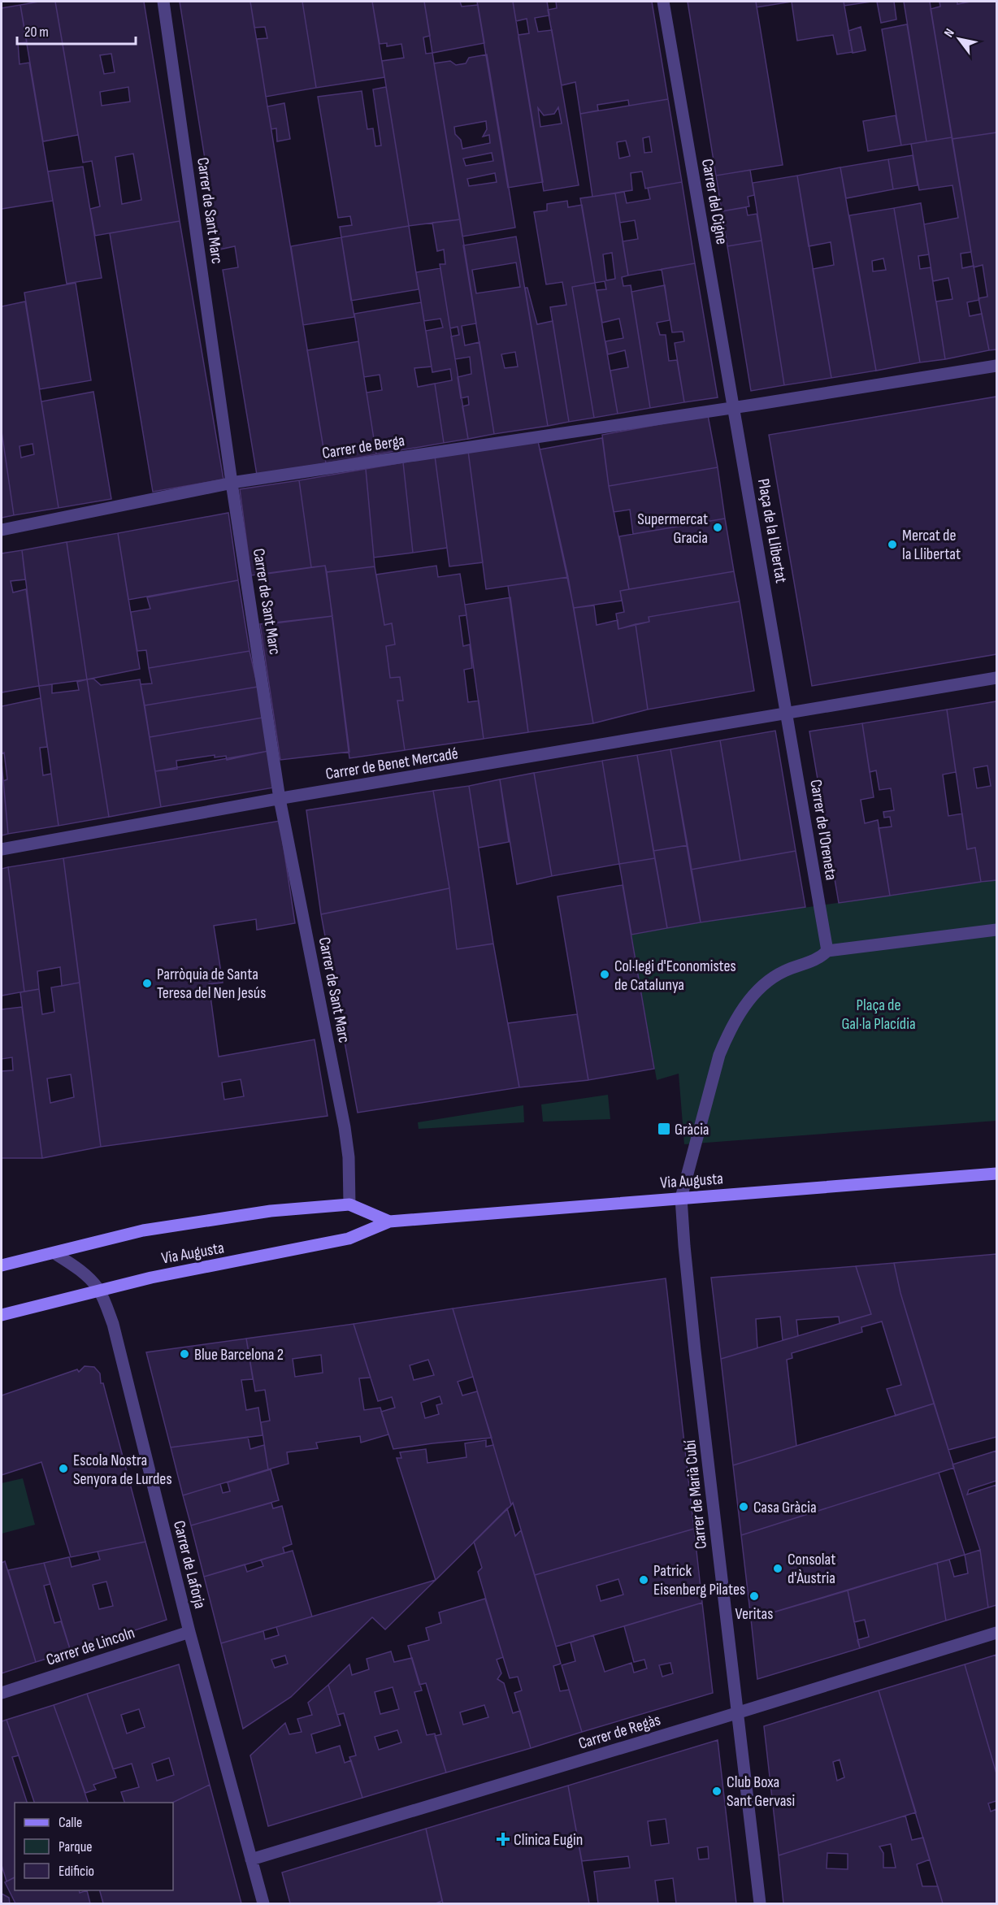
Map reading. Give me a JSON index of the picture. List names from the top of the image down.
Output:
{
  "streets": {
    "main road": ["Via Augusta"],
    "street": [
      "Carrer del Cigne",
      "Carrer de Sant Marc",
      "Carrer de Berga",
      "Plaça de la Llibertat",
      "Carrer de Benet Mercadé",
      "Carrer de l'Oreneta",
      "Carrer de Marià Cubí",
      "Carrer de Laforja",
      "Carrer de Lincoln",
      "Carrer de Regàs"
    ]
  },
  "crossings": [
    ["Carrer del Cigne", "Carrer de Berga"],
    ["Carrer del Cigne", "Plaça de la Llibertat"],
    ["Carrer de Sant Marc", "Carrer de Berga"],
    ["Carrer de Sant Marc", "Carrer de Benet Mercadé"],
    ["Carrer de Sant Marc", "Via Augusta"],
    ["Carrer de Berga", "Plaça de la Llibertat"],
    ["Plaça de la Llibertat", "Carrer de Benet Mercadé"],
    ["Plaça de la Llibertat", "Carrer de l'Oreneta"],
    ["Carrer de Benet Mercadé", "Carrer de l'Oreneta"],
    ["Via Augusta", "Carrer de Marià Cubí"],
    ["Via Augusta", "Carrer de Laforja"],
    ["Carrer de Marià Cubí", "Carrer de Regàs"],
    ["Carrer de Laforja", "Carrer de Lincoln"],
    ["Carrer de Laforja", "Carrer de Regàs"]
  ],
  "parks": ["Plaça de Gal·la Placídia"],
  "places": {
    "other": [
      "Supermercat Gracia",
      "Mercat de la Llibertat",
      "Col·legi d'Economistes de Catalunya",
      "Parròquia de Santa Teresa del Nen Jesús",
      "Blue Barcelona 2",
      "Escola Nostra Senyora de Lurdes",
      "Casa Gràcia",
      "Consolat d'Àustria",
      "Patrick Eisenberg Pilates",
      "Veritas",
      "Club Boxa Sant Gervasi"
    ],
    "transit": ["Gràcia"],
    "health": ["Clinica Eugin"]
  },
  "legend": ["Calle", "Parque", "Edificio"],
  "scale_bar": "20 m",
  "north": "top left"
}
